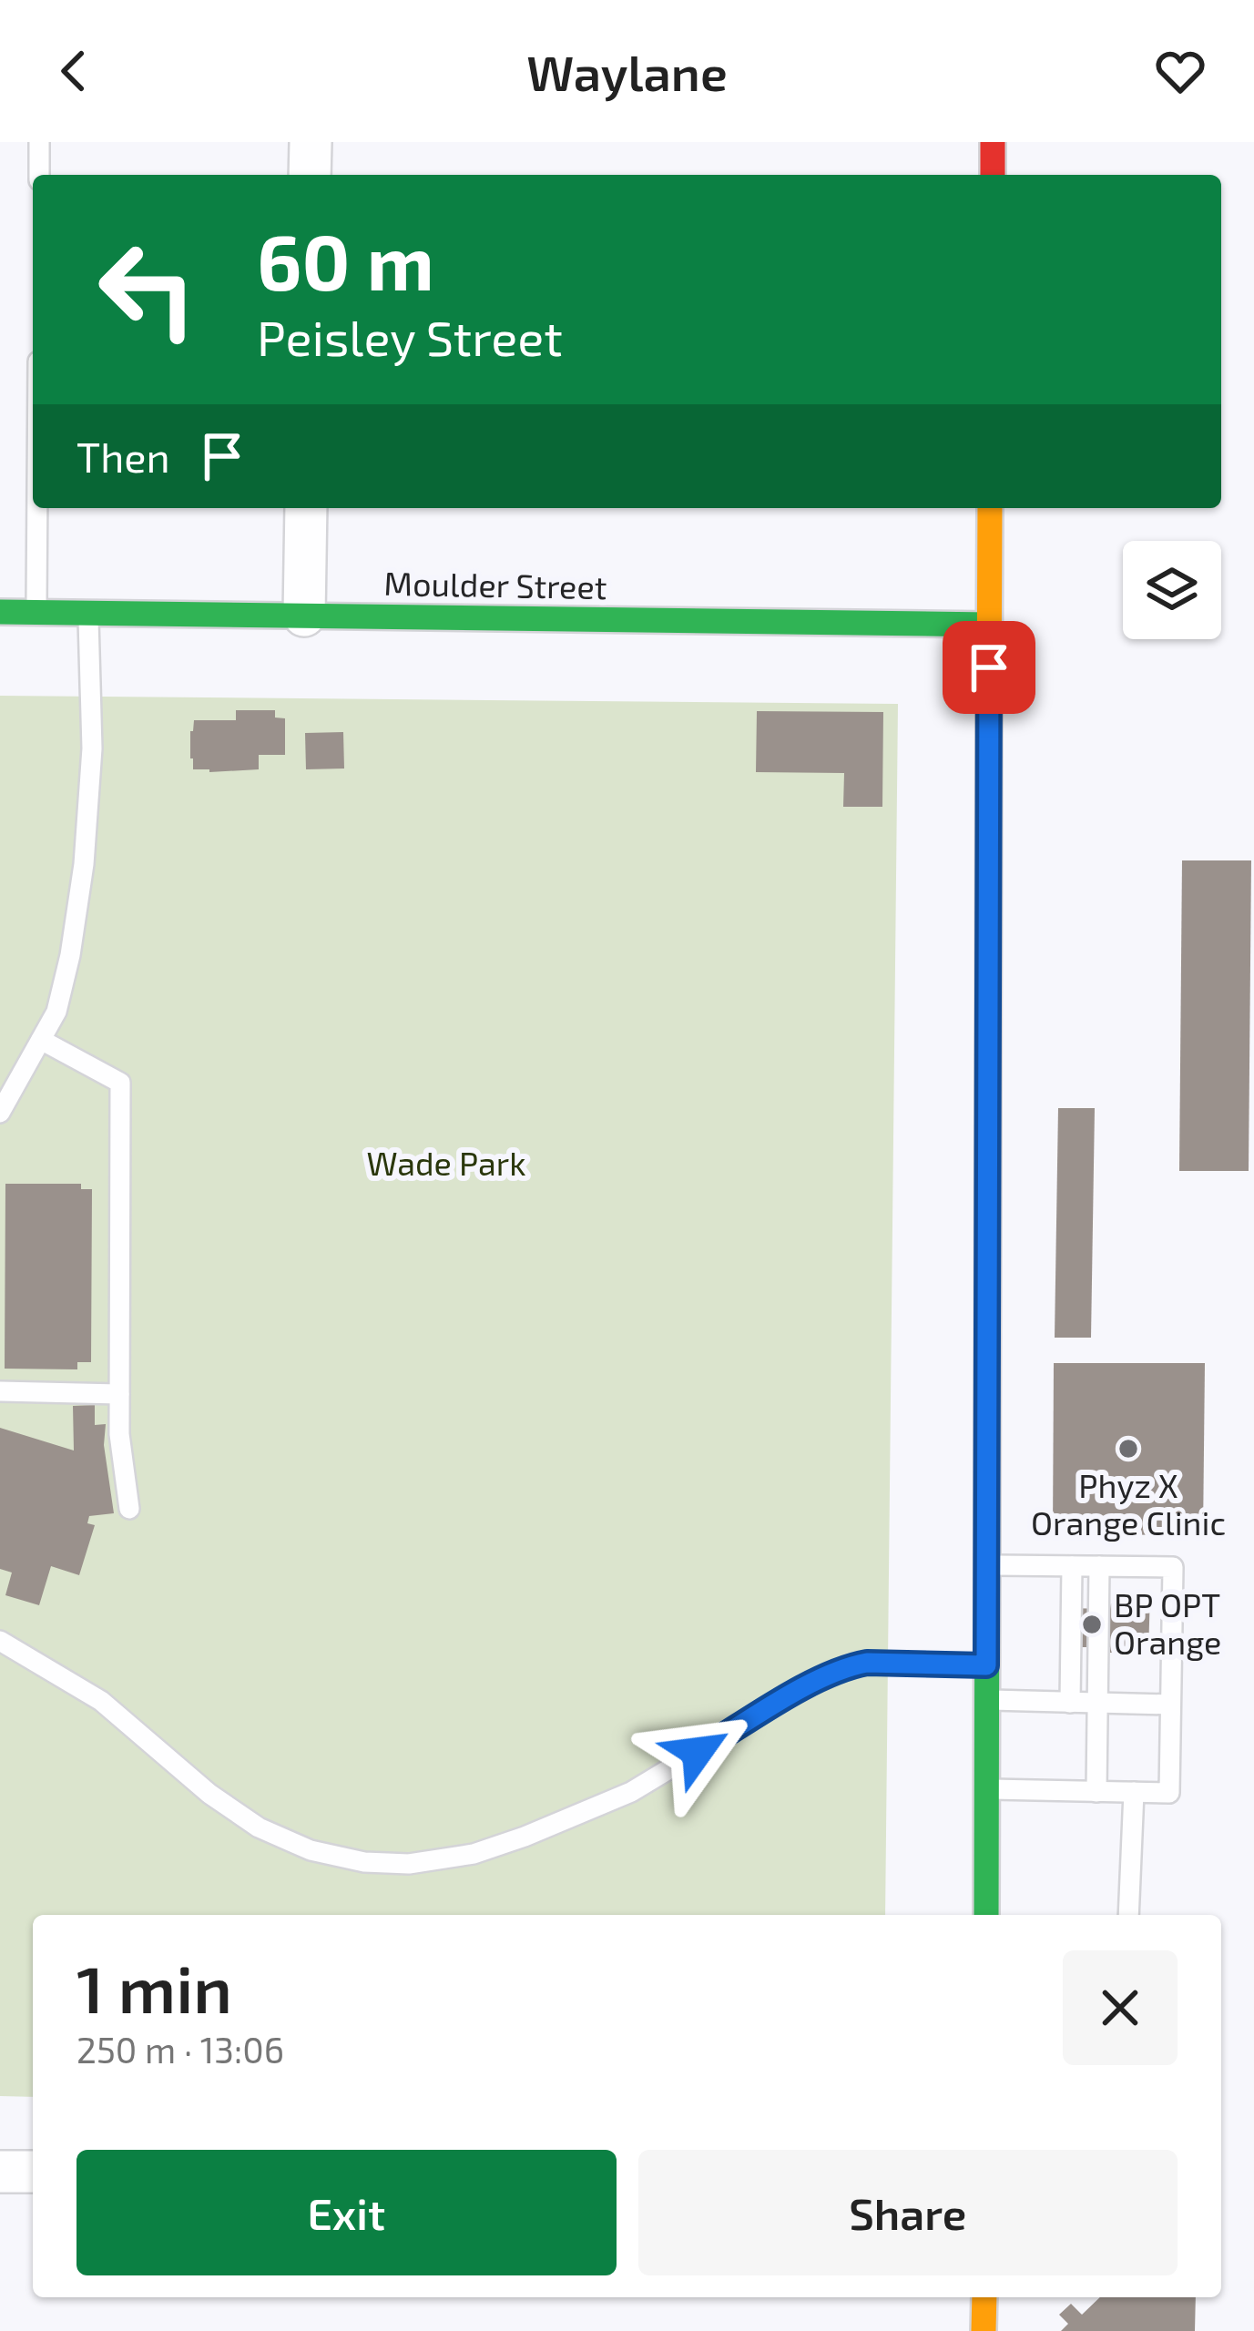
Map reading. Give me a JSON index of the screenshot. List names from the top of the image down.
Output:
{
  "streets": {
    "main road": ["Moulder Street"]
  },
  "parks": ["Wade Park"],
  "places": ["Phyz X Orange Clinic", "BP OPT Orange"],
  "page": {
    "header": "Waylane",
    "turn": ["60 m", "Peisley Street"],
    "then": "Then",
    "heading": ["1 min", "250 m · 13:06"],
    "buttons": ["Exit", "Share"]
  }
}
